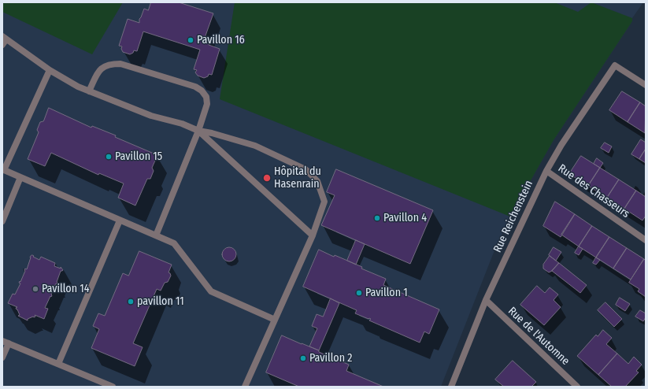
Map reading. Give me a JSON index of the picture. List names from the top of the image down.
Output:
{
  "streets": {
    "street": ["Rue des Chasseurs", "Rue Reichenstein", "Rue de l'Automne"]
  },
  "crossings": [
    ["Rue des Chasseurs", "Rue Reichenstein"],
    ["Rue Reichenstein", "Rue de l'Automne"]
  ],
  "places": [
    "Pavillon 16",
    "Pavillon 15",
    "Hôpital du Hasenrain",
    "Pavillon 4",
    "Pavillon 14",
    "Pavillon 1",
    "pavillon 11",
    "Pavillon 2"
  ]
}
